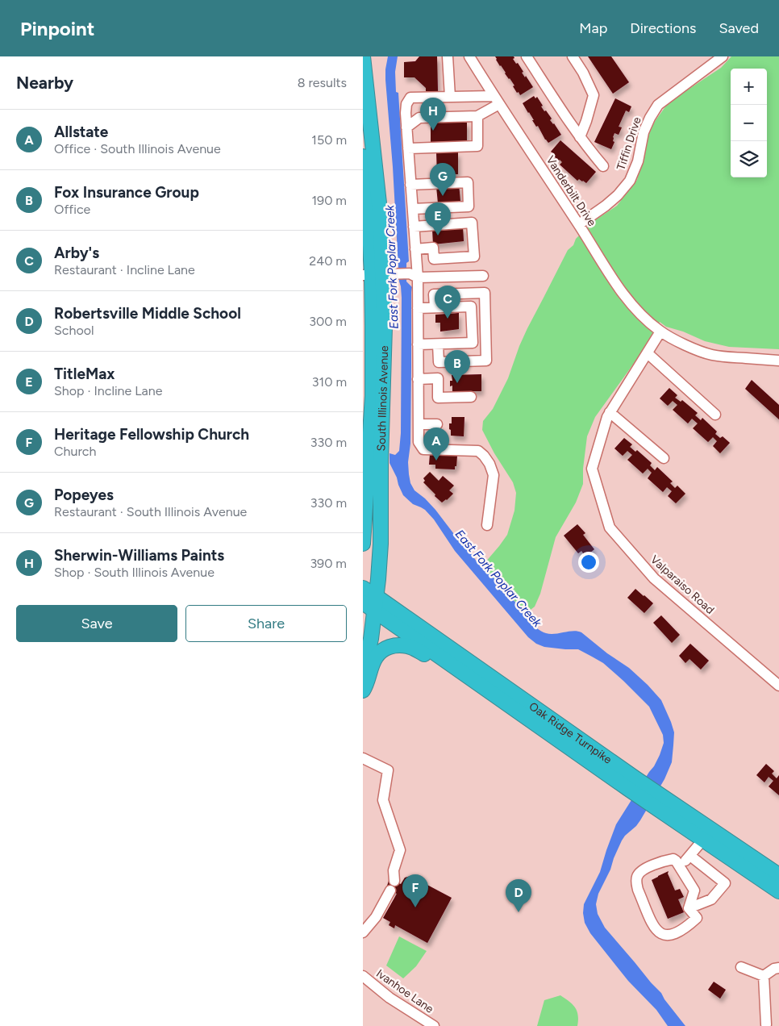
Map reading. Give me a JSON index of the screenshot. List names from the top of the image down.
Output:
{
  "streets": {
    "highway": ["South Illinois Avenue", "Oak Ridge Turnpike"],
    "street": [
      "Tiffin Drive",
      "Vanderbilt Drive",
      "Valparaiso Road",
      "Ivanhoe Lane"
    ]
  },
  "crossings": [
    ["Tiffin Drive", "Vanderbilt Drive"],
    ["Vanderbilt Drive", "Valparaiso Road"],
    ["South Illinois Avenue", "Oak Ridge Turnpike"]
  ],
  "water": ["East Fork Poplar Creek"],
  "page": {
    "header": "Pinpoint",
    "nav": ["Map", "Directions", "Saved"],
    "heading": ["Nearby", "8 results"],
    "map_buttons": ["+", "−"],
    "pins": [
      "H",
      "G",
      "E",
      "C",
      "B",
      "A",
      "F",
      "D"
    ],
    "list": [
      {
        "mark": "A",
        "name": "Allstate",
        "note": "Office · South Illinois Avenue",
        "value": "150 m"
      },
      {
        "mark": "B",
        "name": "Fox Insurance Group",
        "note": "Office",
        "value": "190 m"
      },
      {
        "mark": "C",
        "name": "Arby's",
        "note": "Restaurant · Incline Lane",
        "value": "240 m"
      },
      {
        "mark": "D",
        "name": "Robertsville Middle School",
        "note": "School",
        "value": "300 m"
      },
      {
        "mark": "E",
        "name": "TitleMax",
        "note": "Shop · Incline Lane",
        "value": "310 m"
      },
      {
        "mark": "F",
        "name": "Heritage Fellowship Church",
        "note": "Church",
        "value": "330 m"
      },
      {
        "mark": "G",
        "name": "Popeyes",
        "note": "Restaurant · South Illinois Avenue",
        "value": "330 m"
      },
      {
        "mark": "H",
        "name": "Sherwin-Williams Paints",
        "note": "Shop · South Illinois Avenue",
        "value": "390 m"
      }
    ],
    "buttons": ["Save", "Share"]
  }
}
